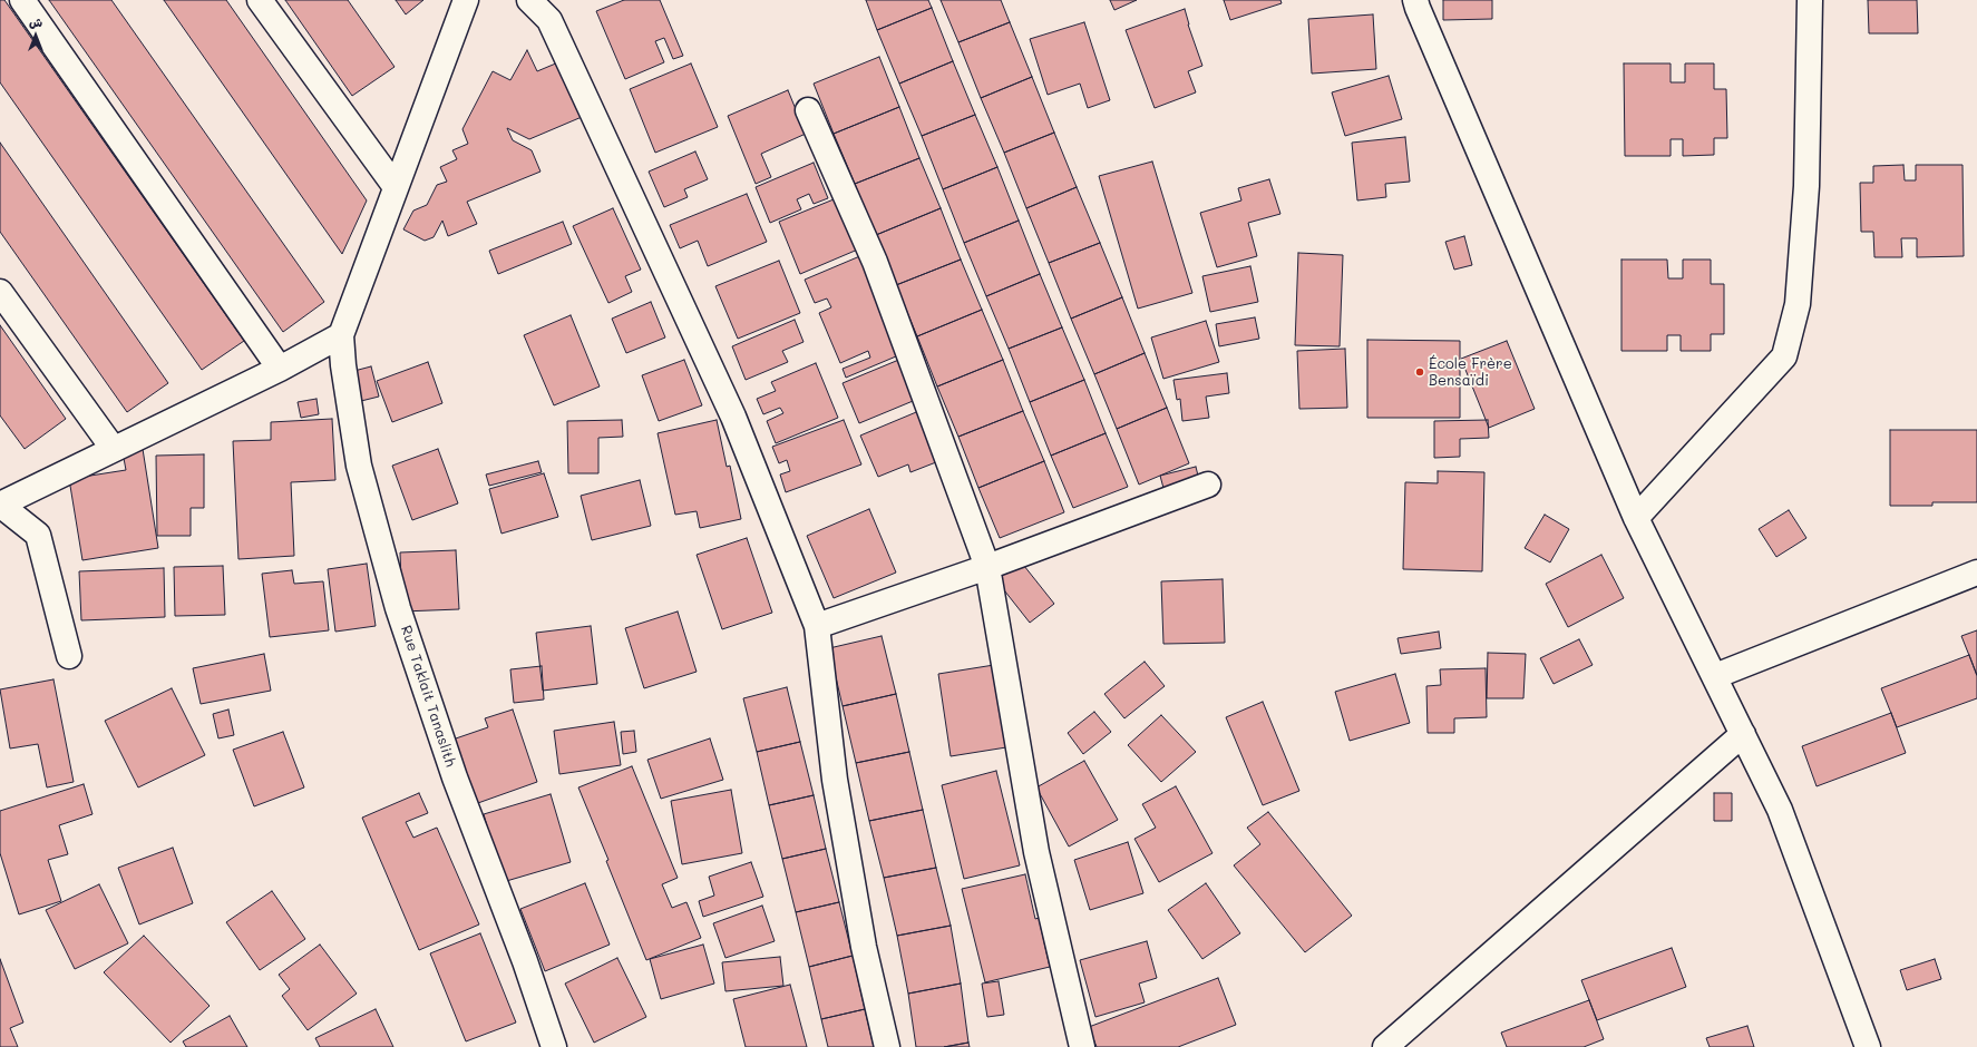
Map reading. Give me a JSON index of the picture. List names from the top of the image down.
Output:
{
  "streets": {
    "street": ["Rue Taklait Tanaslith"]
  },
  "places": ["École Frère Bensaïdi"],
  "north": "top"
}
